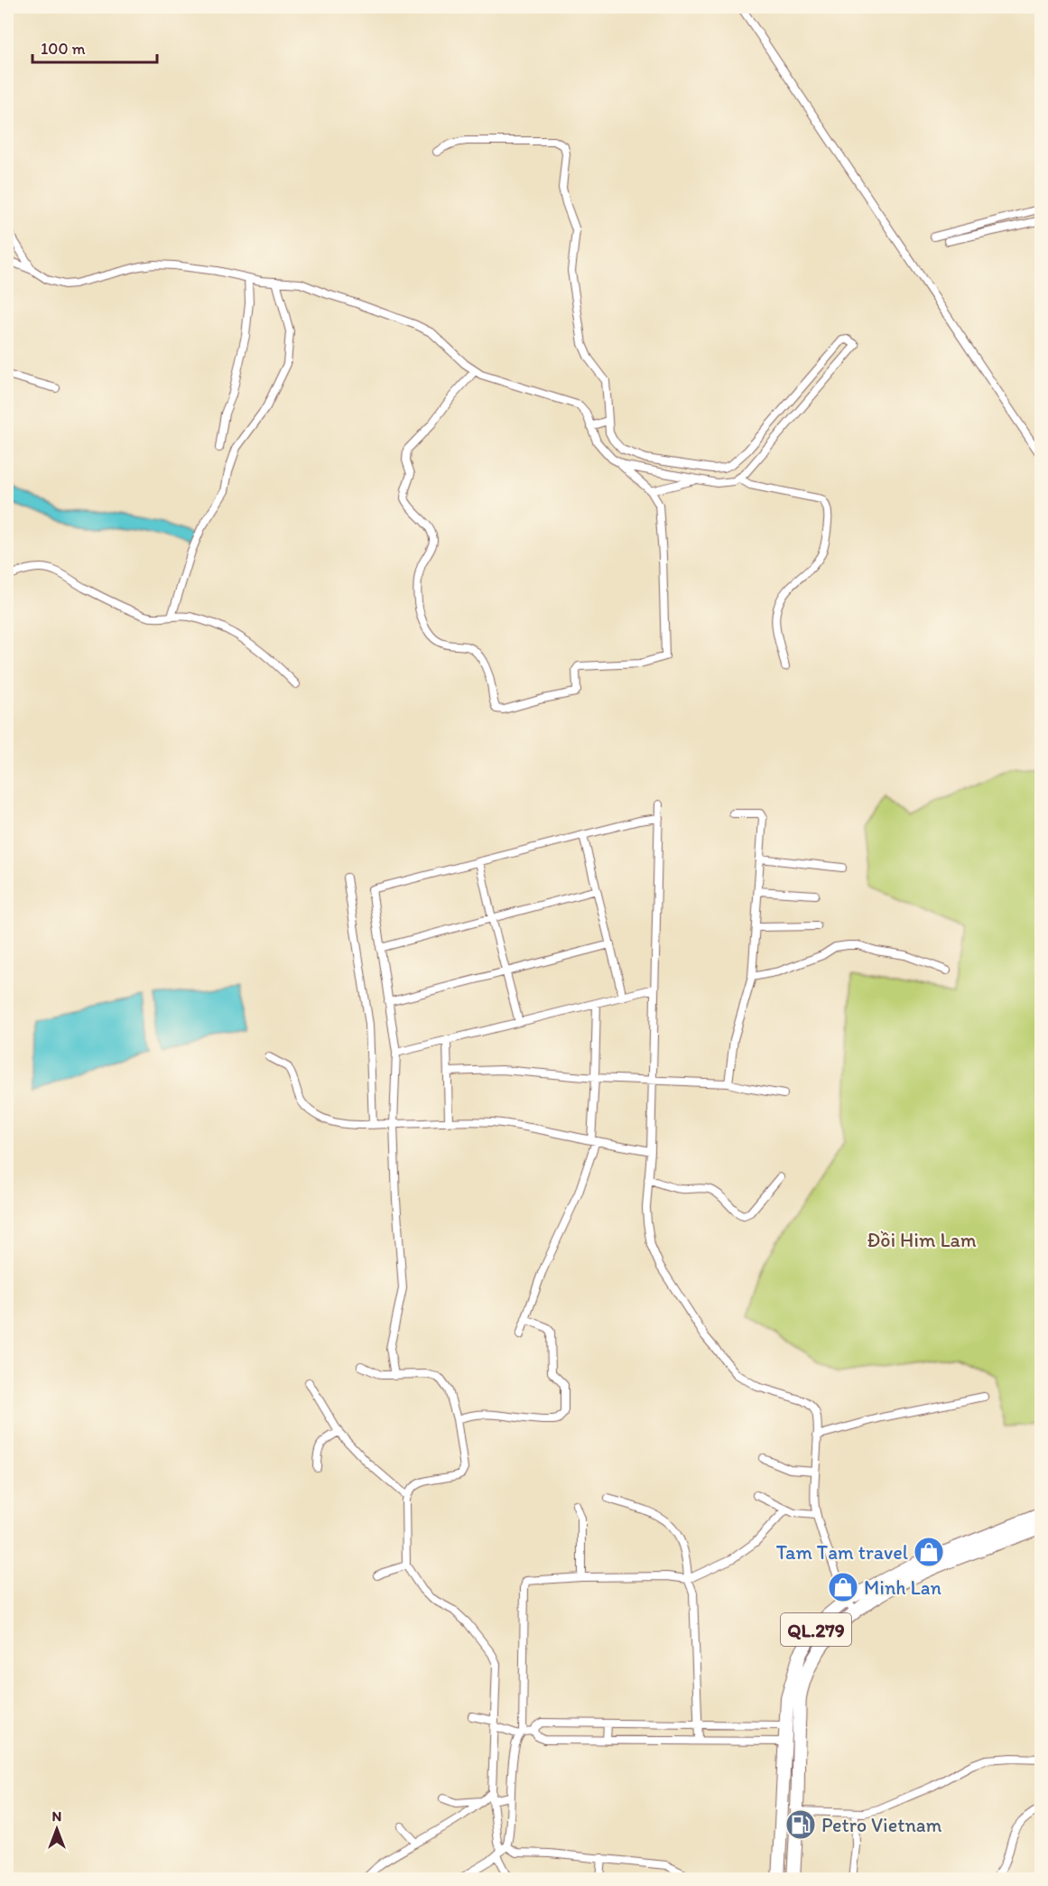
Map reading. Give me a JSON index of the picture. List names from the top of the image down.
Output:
{
  "streets": {
    "highway": ["QL.279"]
  },
  "parks": ["Đồi Him Lam"],
  "places": {
    "shop": ["Tam Tam travel", "Minh Lan"],
    "fuel station": ["Petro Vietnam"]
  },
  "scale_bar": "100 m",
  "north": "top"
}
